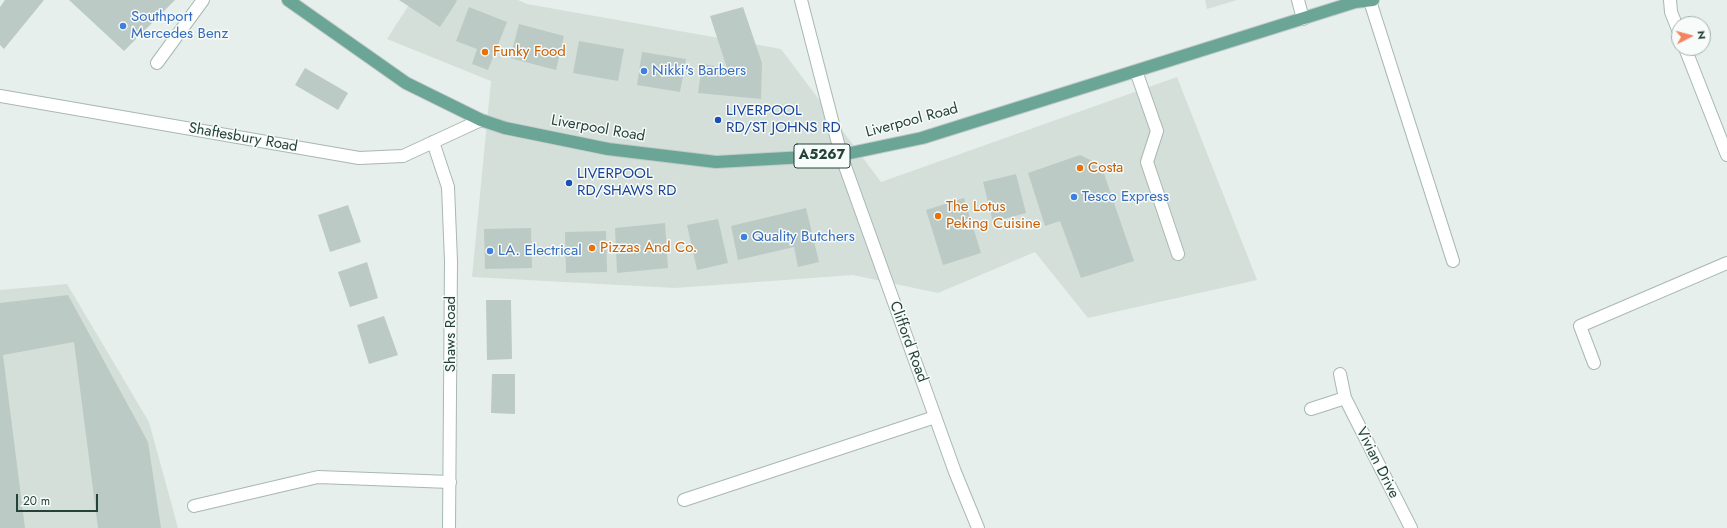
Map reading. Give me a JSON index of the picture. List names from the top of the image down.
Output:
{
  "streets": {
    "main road": ["Liverpool Road", "A5267"],
    "street": [
      "Shaftesbury Road",
      "Shaws Road",
      "Clifford Road",
      "Vivian Drive"
    ]
  },
  "crossings": [
    ["Liverpool Road", "Shaftesbury Road"],
    ["Liverpool Road", "Clifford Road"],
    ["Shaftesbury Road", "Shaws Road"]
  ],
  "places": [
    "Southport Mercedes Benz",
    "Funky Food",
    "Nikki's Barbers",
    "LIVERPOOL RD/ST JOHNS RD",
    "Costa",
    "LIVERPOOL RD/SHAWS RD",
    "Tesco Express",
    "The Lotus Peking Cuisine",
    "Quality Butchers",
    "Pizzas And Co.",
    "LA. Electrical"
  ],
  "scale_bar": "20 m",
  "north": "right"
}
